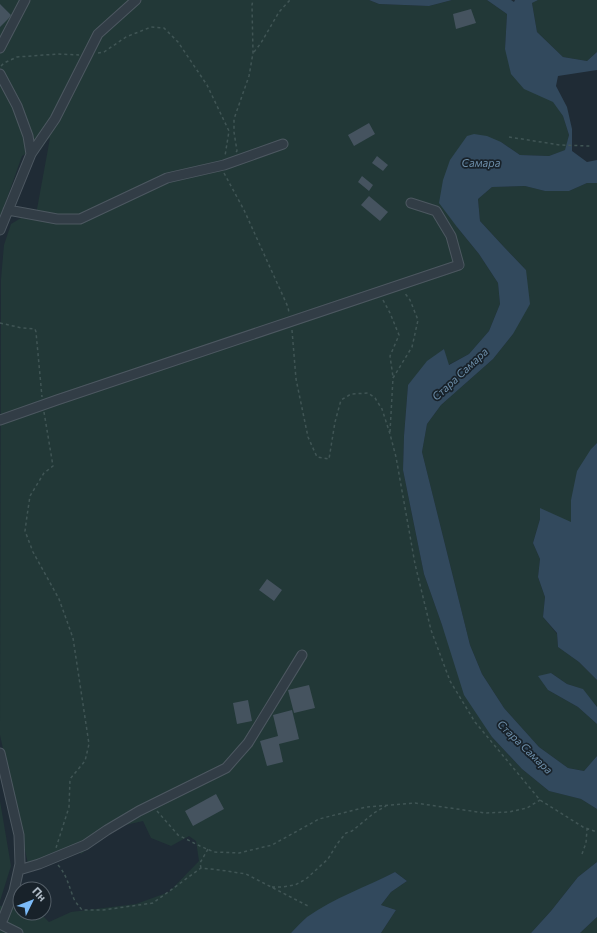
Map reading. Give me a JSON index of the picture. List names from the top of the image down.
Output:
{
  "water": ["Самара", "Стара Самара"],
  "north": "top right"
}
